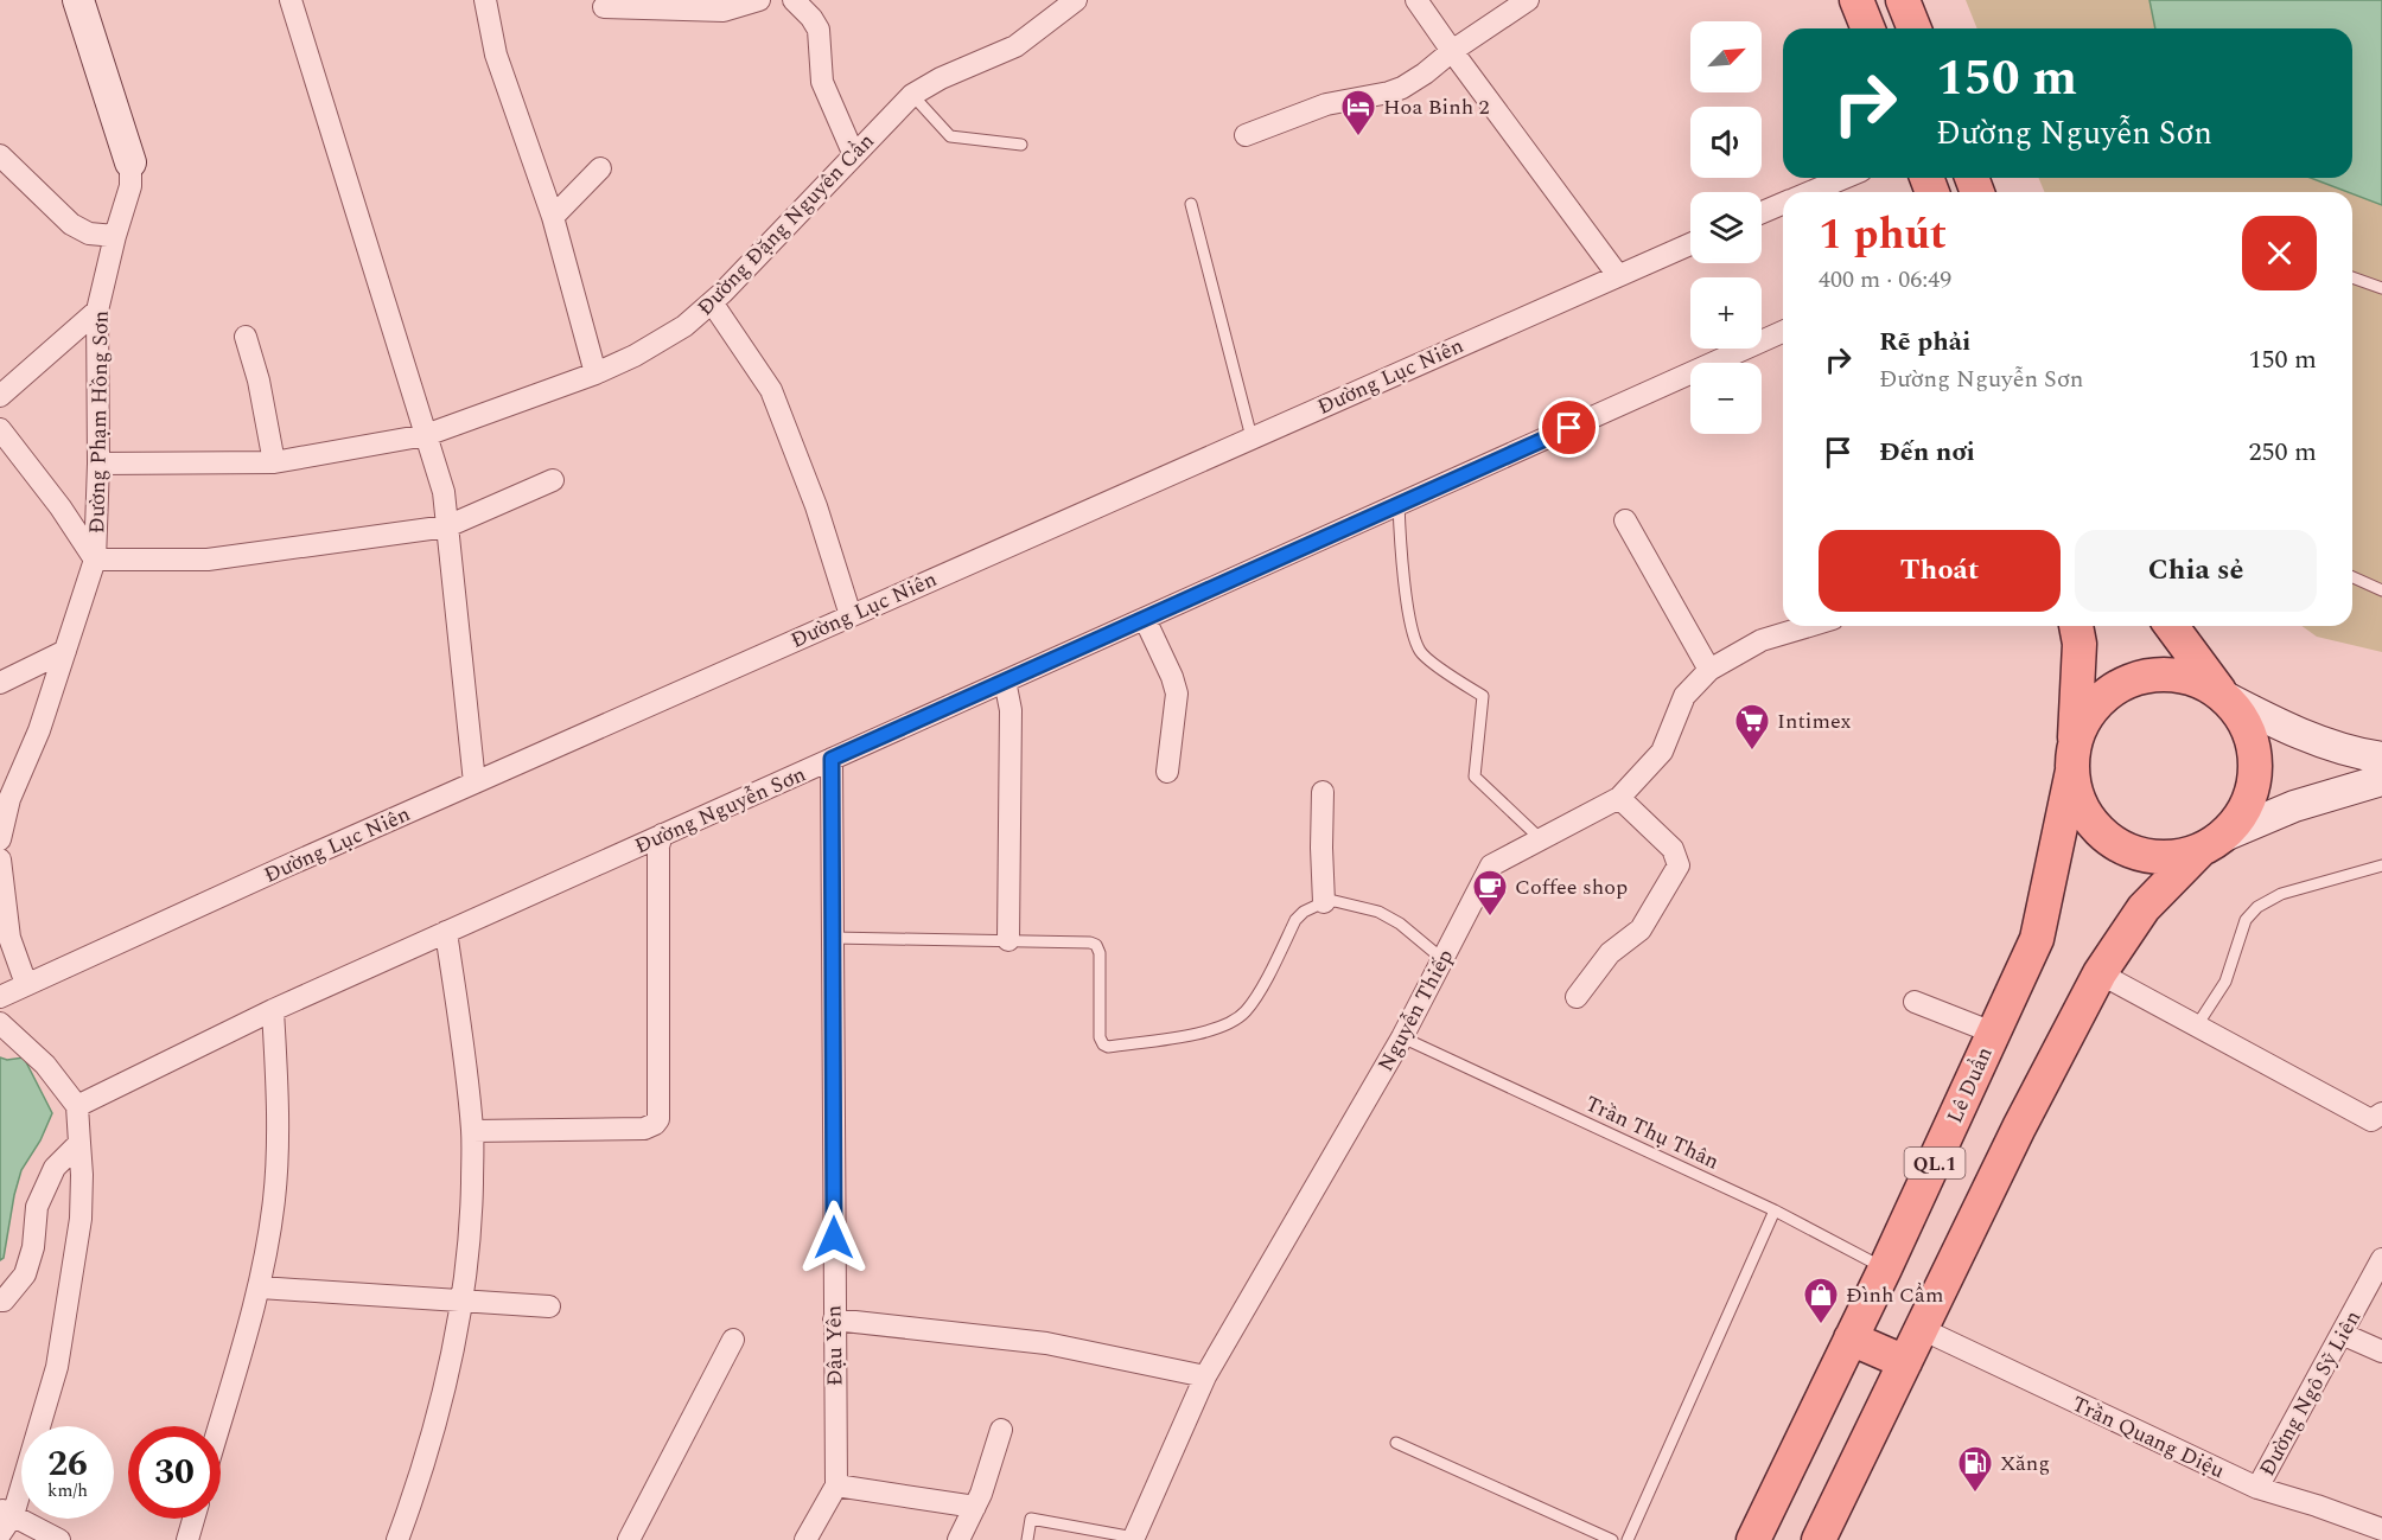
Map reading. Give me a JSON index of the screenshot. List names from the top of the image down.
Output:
{
  "streets": {
    "main road": ["Đường Phạm Hồng Sơn", "Lê Duẩn", "QL.1"],
    "street": [
      "Đường Đặng Nguyên Cẩn",
      "Đường Lục Niên",
      "Đường Nguyễn Sơn",
      "Nguyễn Thiếp",
      "Đậu Yên",
      "Đường Ngô Sỹ Liên",
      "Trần Quang Diệu"
    ],
    "lane": ["Trần Thụ Thân"]
  },
  "crossings": [
    ["Đường Đặng Nguyên Cẩn", "Đường Phạm Hồng Sơn"],
    ["Đường Nguyễn Sơn", "Đậu Yên"],
    ["Nguyễn Thiếp", "Trần Thụ Thân"],
    ["Lê Duẩn", "Trần Thụ Thân"],
    ["Lê Duẩn", "QL.1"],
    ["QL.1", "Trần Quang Diệu"],
    ["Đường Ngô Sỹ Liên", "Trần Quang Diệu"]
  ],
  "places": {
    "hotel": ["Hoa Binh 2"],
    "supermarket": ["Intimex"],
    "cafe": ["Coffee shop"],
    "shop": ["Đình Cẩm"],
    "fuel station": ["Xăng"]
  },
  "north": "top right",
  "page": {
    "map_buttons": ["+", "−"],
    "turn": ["150 m", "Đường Nguyễn Sơn"],
    "heading": ["1 phút", "400 m · 06:49"],
    "list": [
      {
        "name": "Rẽ phải",
        "note": "Đường Nguyễn Sơn",
        "value": "150 m"
      },
      {
        "name": "Đến nơi",
        "value": "250 m"
      }
    ],
    "buttons": ["Thoát", "Chia sẻ"],
    "speed": "26 km/h",
    "limit": "30"
  }
}
